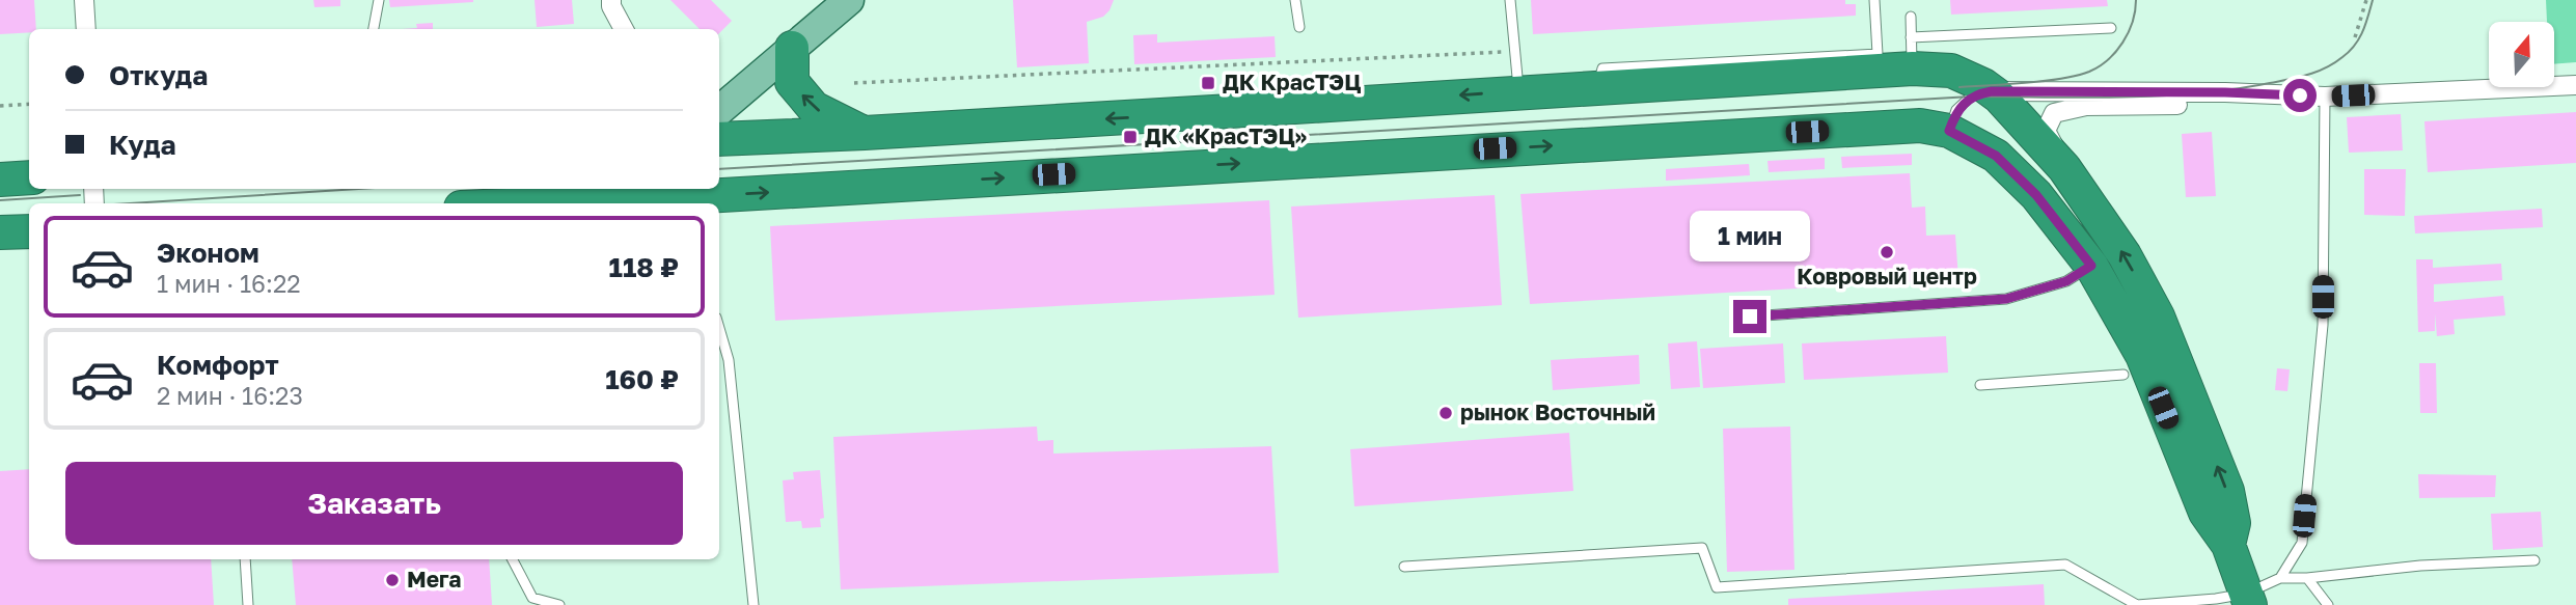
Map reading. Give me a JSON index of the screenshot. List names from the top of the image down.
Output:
{
  "places": {
    "transit": ["ДК КрасТЭЦ", "ДК «КрасТЭЦ»"],
    "other": ["Ковровый центр", "рынок Восточный", "Мега"]
  },
  "north": "top",
  "page": {
    "banner": ["Откуда", "Куда"],
    "bubble": "1 мин",
    "list": [
      {
        "name": "Эконом",
        "note": "1 мин · 16:22",
        "value": "118 ₽"
      },
      {
        "name": "Комфорт",
        "note": "2 мин · 16:23",
        "value": "160 ₽"
      }
    ],
    "buttons": "Заказать"
  }
}
